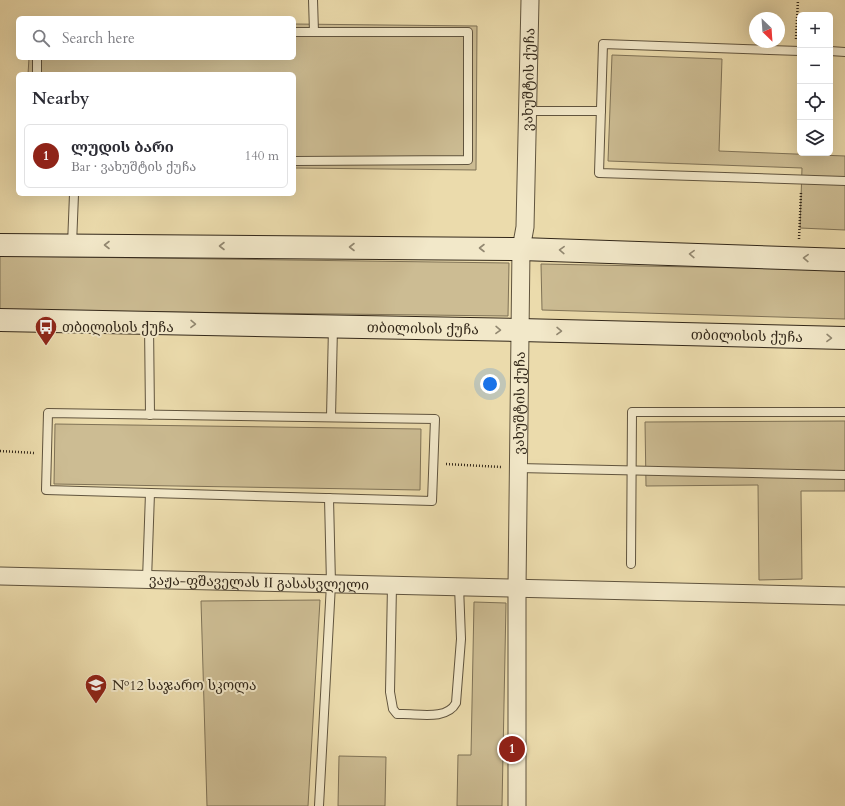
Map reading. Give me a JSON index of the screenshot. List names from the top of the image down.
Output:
{
  "streets": {
    "main road": ["თბილისის ქუჩა"],
    "street": ["ვახუშტის ქუჩა", "ვაჟა-ფშაველას II გასასვლელი"]
  },
  "crossings": [
    ["ვახუშტის ქუჩა", "თბილისის ქუჩა"],
    ["ვახუშტის ქუჩა", "ვაჟა-ფშაველას II გასასვლელი"]
  ],
  "places": {
    "bus stop": ["თბილისის ქუჩა"],
    "school or university": ["№12 საჯარო სკოლა"]
  },
  "north": "bottom right",
  "page": {
    "map_buttons": ["+", "−"],
    "search": "Search here",
    "heading": "Nearby",
    "list": [
      {
        "mark": "1",
        "name": "ლუდის ბარი",
        "note": "Bar · ვახუშტის ქუჩა",
        "value": "140 m"
      }
    ],
    "pins": "1"
  }
}
